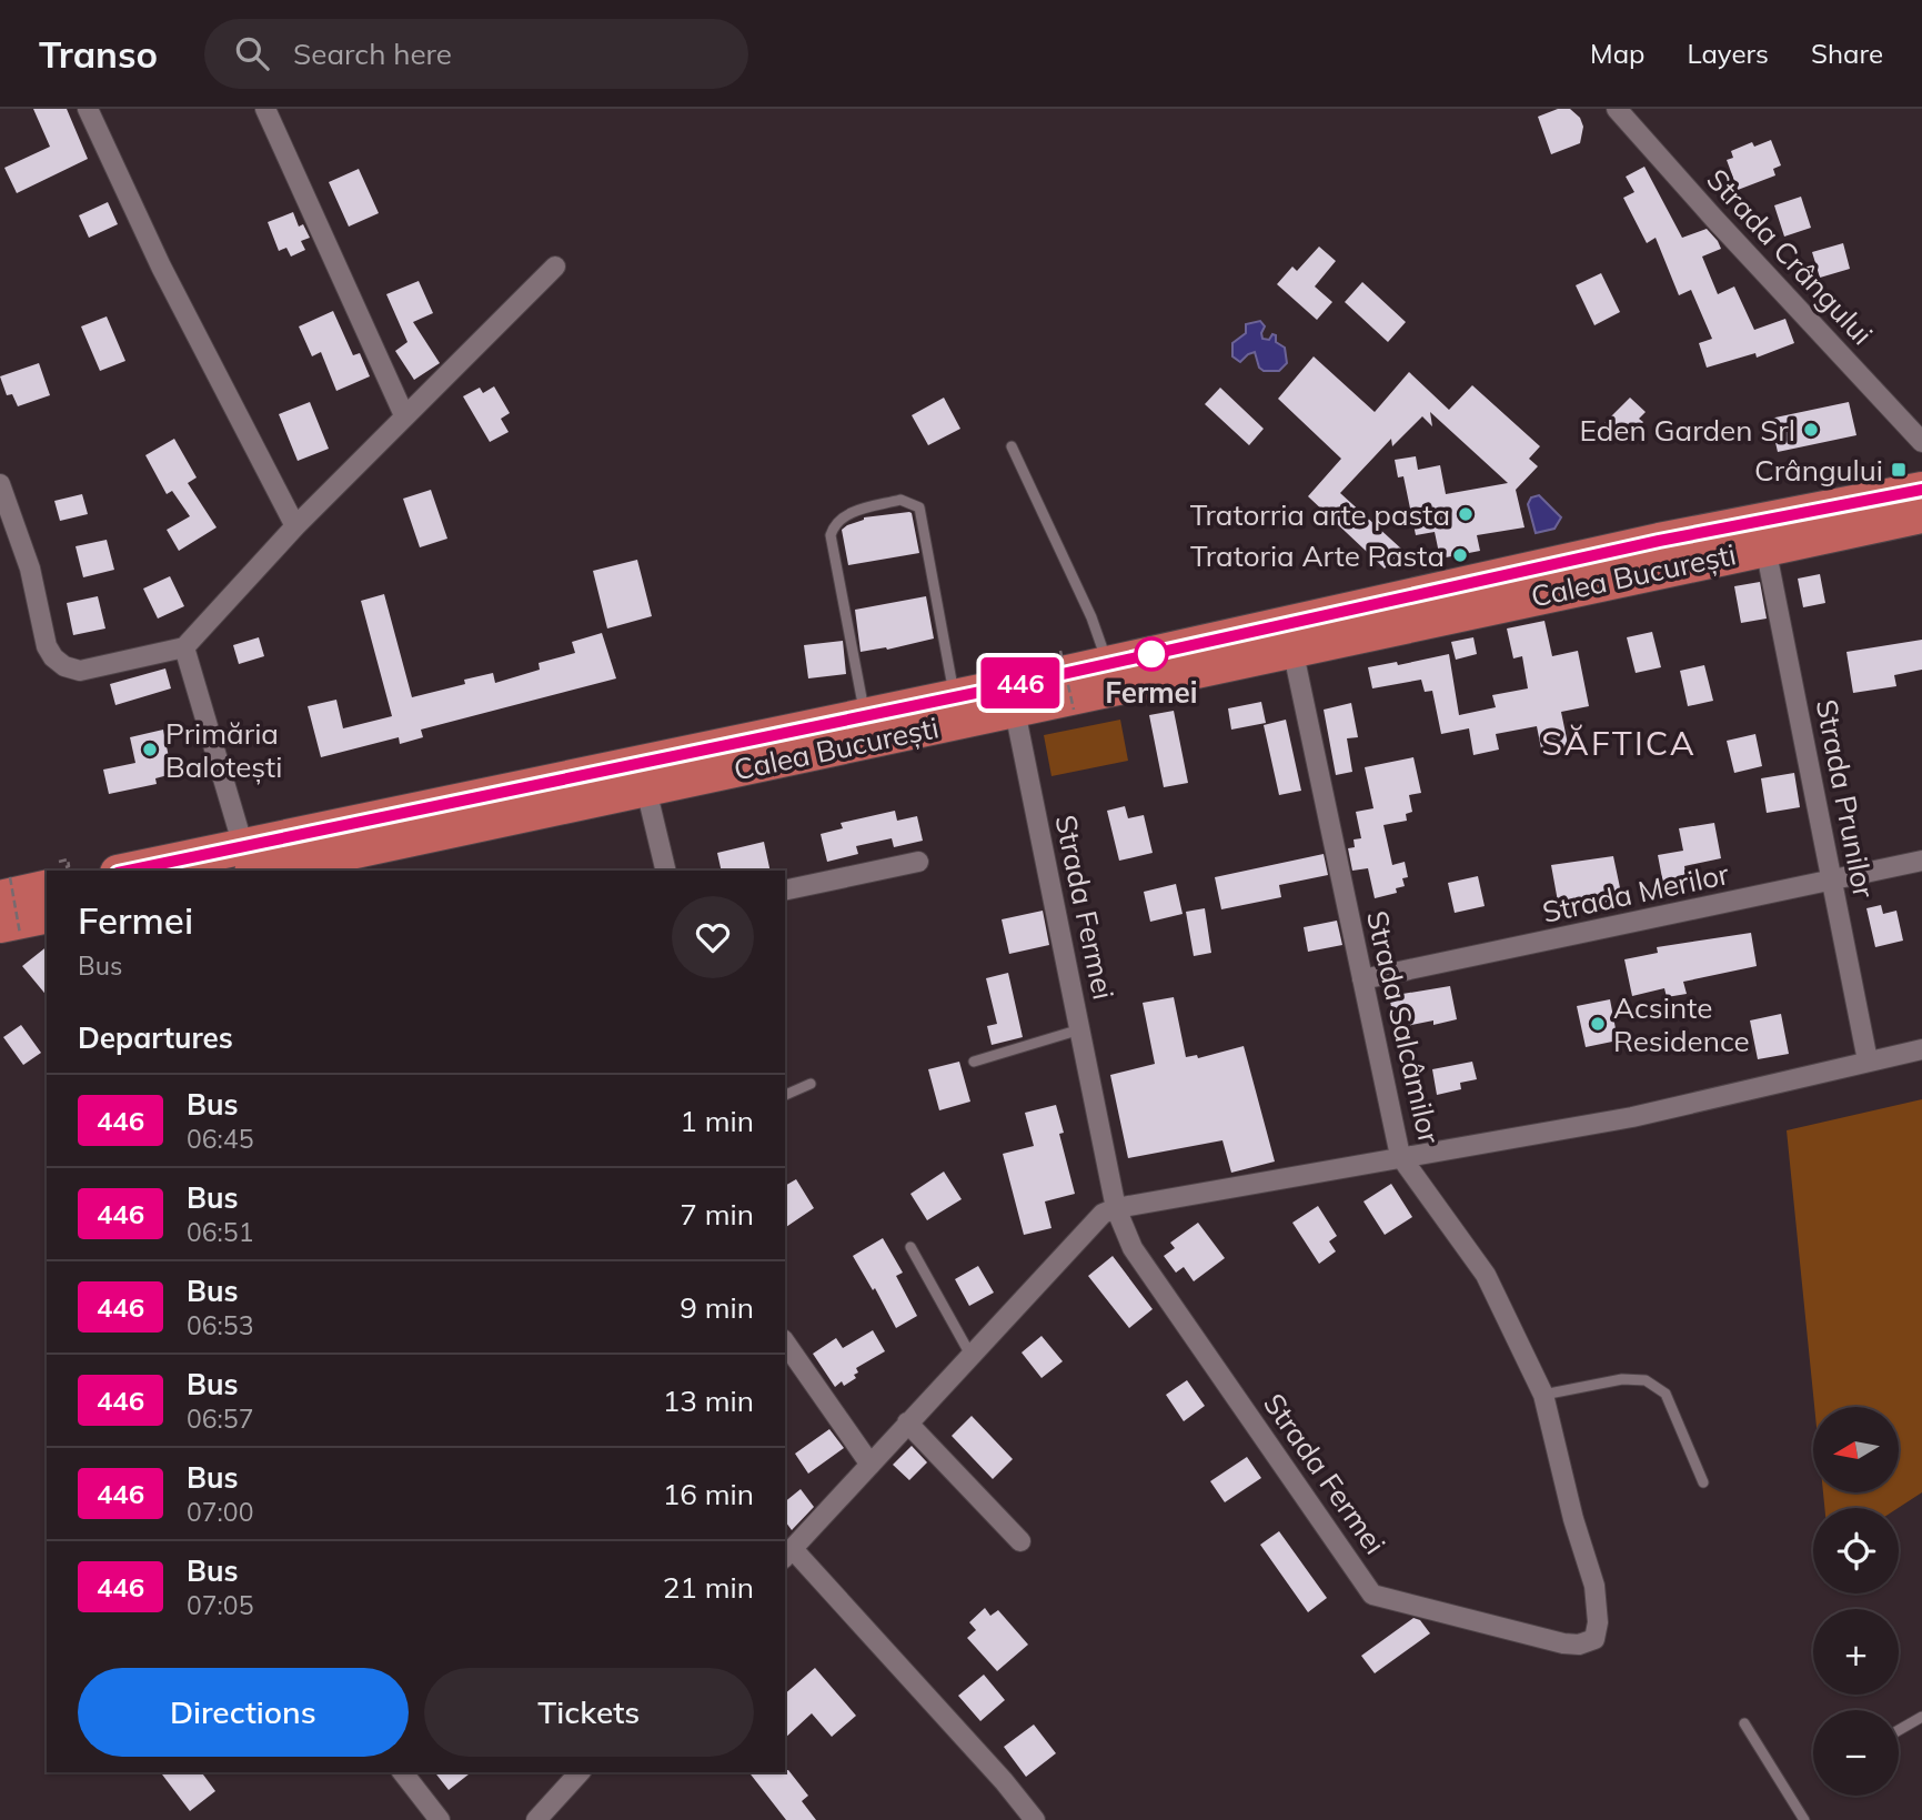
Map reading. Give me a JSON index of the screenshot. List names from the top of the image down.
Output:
{
  "streets": {
    "highway": ["Calea București"],
    "street": [
      "Strada Crângului",
      "Strada Prunilor",
      "Strada Merilor",
      "Strada Fermei",
      "Strada Salcâmilor"
    ]
  },
  "crossings": [
    ["Calea București", "Strada Prunilor"],
    ["Calea București", "Strada Fermei"],
    ["Calea București", "Strada Salcâmilor"],
    ["Strada Prunilor", "Strada Merilor"],
    ["Strada Merilor", "Strada Salcâmilor"],
    ["Strada Fermei", "Strada Salcâmilor"]
  ],
  "districts": ["SĂFTICA"],
  "places": {
    "other": [
      "Eden Garden Srl",
      "Tratorria arte pasta",
      "Tratoria Arte Pasta",
      "Fermei",
      "Primăria Balotești",
      "Acsinte Residence"
    ],
    "transit": ["Crângului"]
  },
  "lines": ["bus line 446"],
  "north": "left",
  "page": {
    "header": "Transo",
    "search": "Search here",
    "nav": ["Map", "Layers", "Share"],
    "on_map": "446",
    "heading": [
      ["Fermei", "Bus"],
      "Departures"
    ],
    "list": [
      {
        "mark": "446",
        "name": "Bus",
        "note": "06:45",
        "value": "1 min"
      },
      {
        "mark": "446",
        "name": "Bus",
        "note": "06:51",
        "value": "7 min"
      },
      {
        "mark": "446",
        "name": "Bus",
        "note": "06:53",
        "value": "9 min"
      },
      {
        "mark": "446",
        "name": "Bus",
        "note": "06:57",
        "value": "13 min"
      },
      {
        "mark": "446",
        "name": "Bus",
        "note": "07:00",
        "value": "16 min"
      },
      {
        "mark": "446",
        "name": "Bus",
        "note": "07:05",
        "value": "21 min"
      }
    ],
    "map_buttons": ["+", "−"],
    "buttons": ["Directions", "Tickets"]
  }
}
